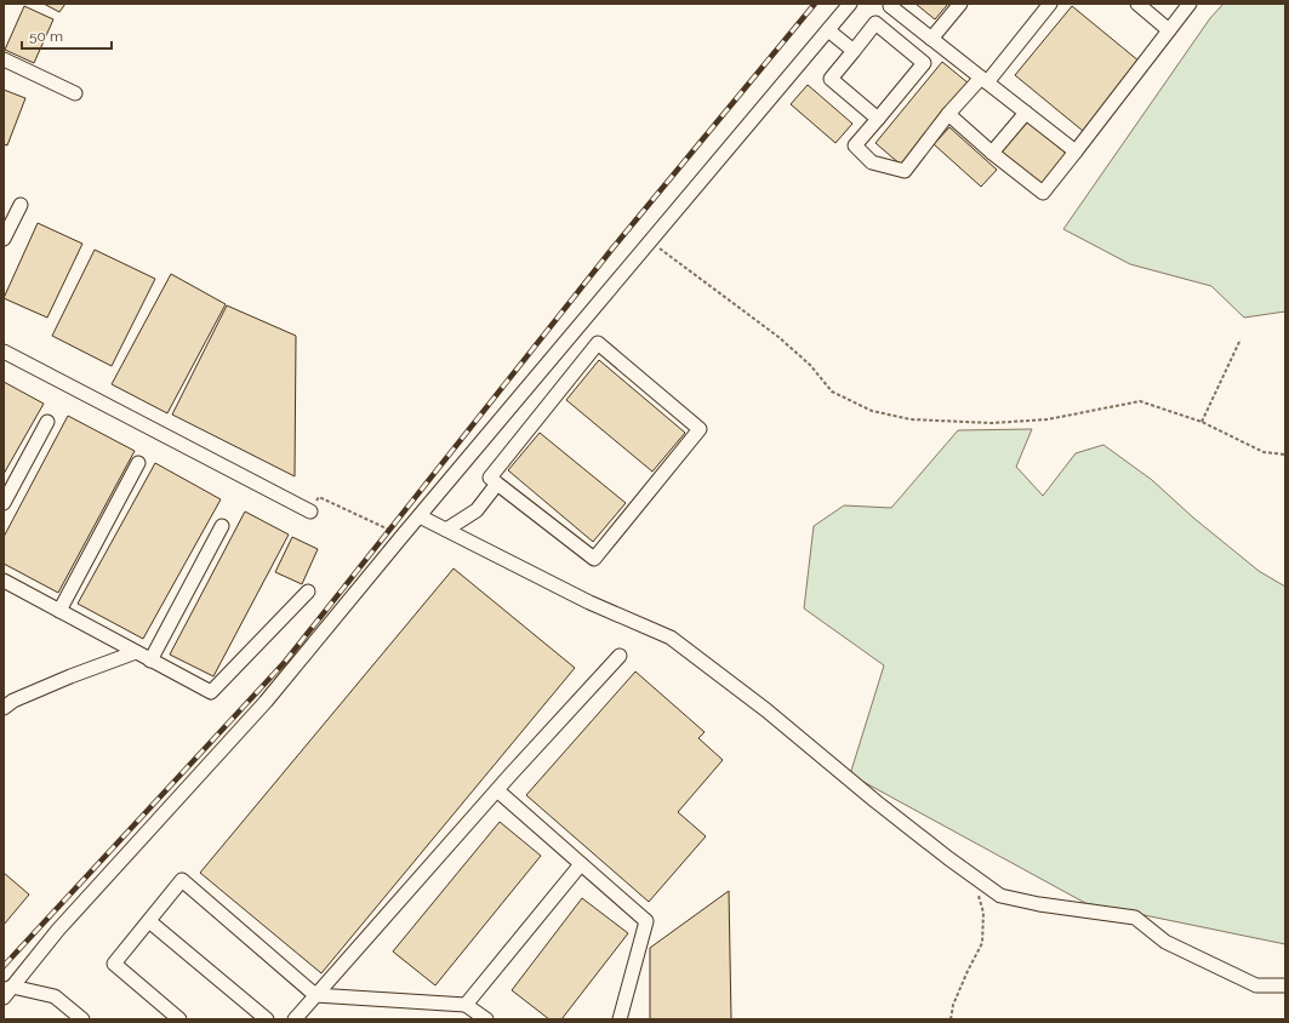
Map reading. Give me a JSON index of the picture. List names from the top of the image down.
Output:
{
  "scale_bar": "50 m"
}
